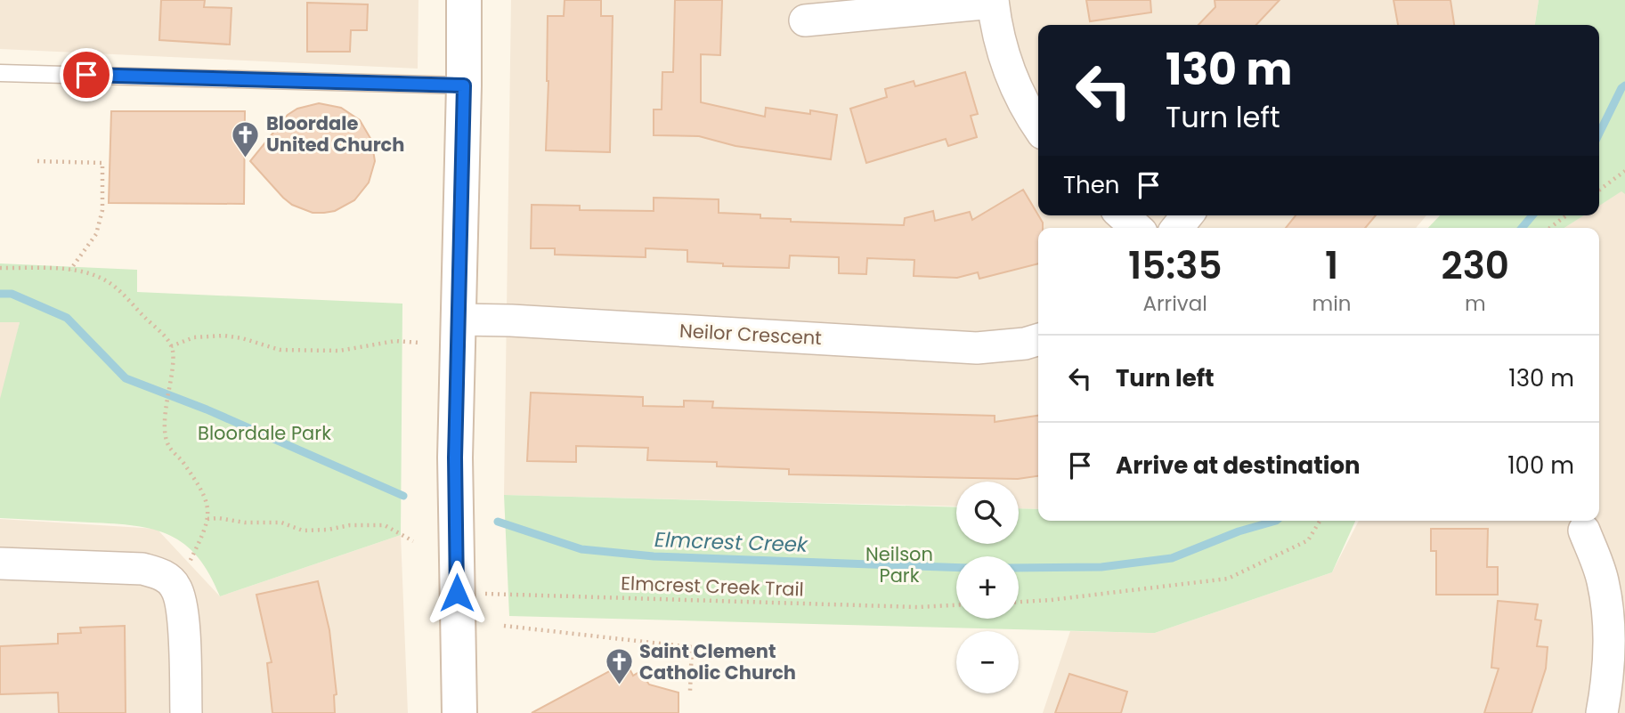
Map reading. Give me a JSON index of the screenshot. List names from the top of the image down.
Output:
{
  "streets": {
    "street": ["Neilor Crescent"],
    "path": ["Elmcrest Creek Trail"]
  },
  "water": ["Elmcrest Creek"],
  "parks": ["Bloordale Park", "Neilson Park"],
  "places": {
    "church": ["Bloordale United Church", "Saint Clement Catholic Church"]
  },
  "page": {
    "turn": ["130 m", "Turn left"],
    "then": "Then",
    "eta": [
      "15:35",
      "Arrival",
      "1",
      "min",
      "230",
      "m"
    ],
    "list": [
      {
        "name": "Turn left",
        "value": "130 m"
      },
      {
        "name": "Arrive at destination",
        "value": "100 m"
      }
    ],
    "map_buttons": ["+", "−"]
  }
}
